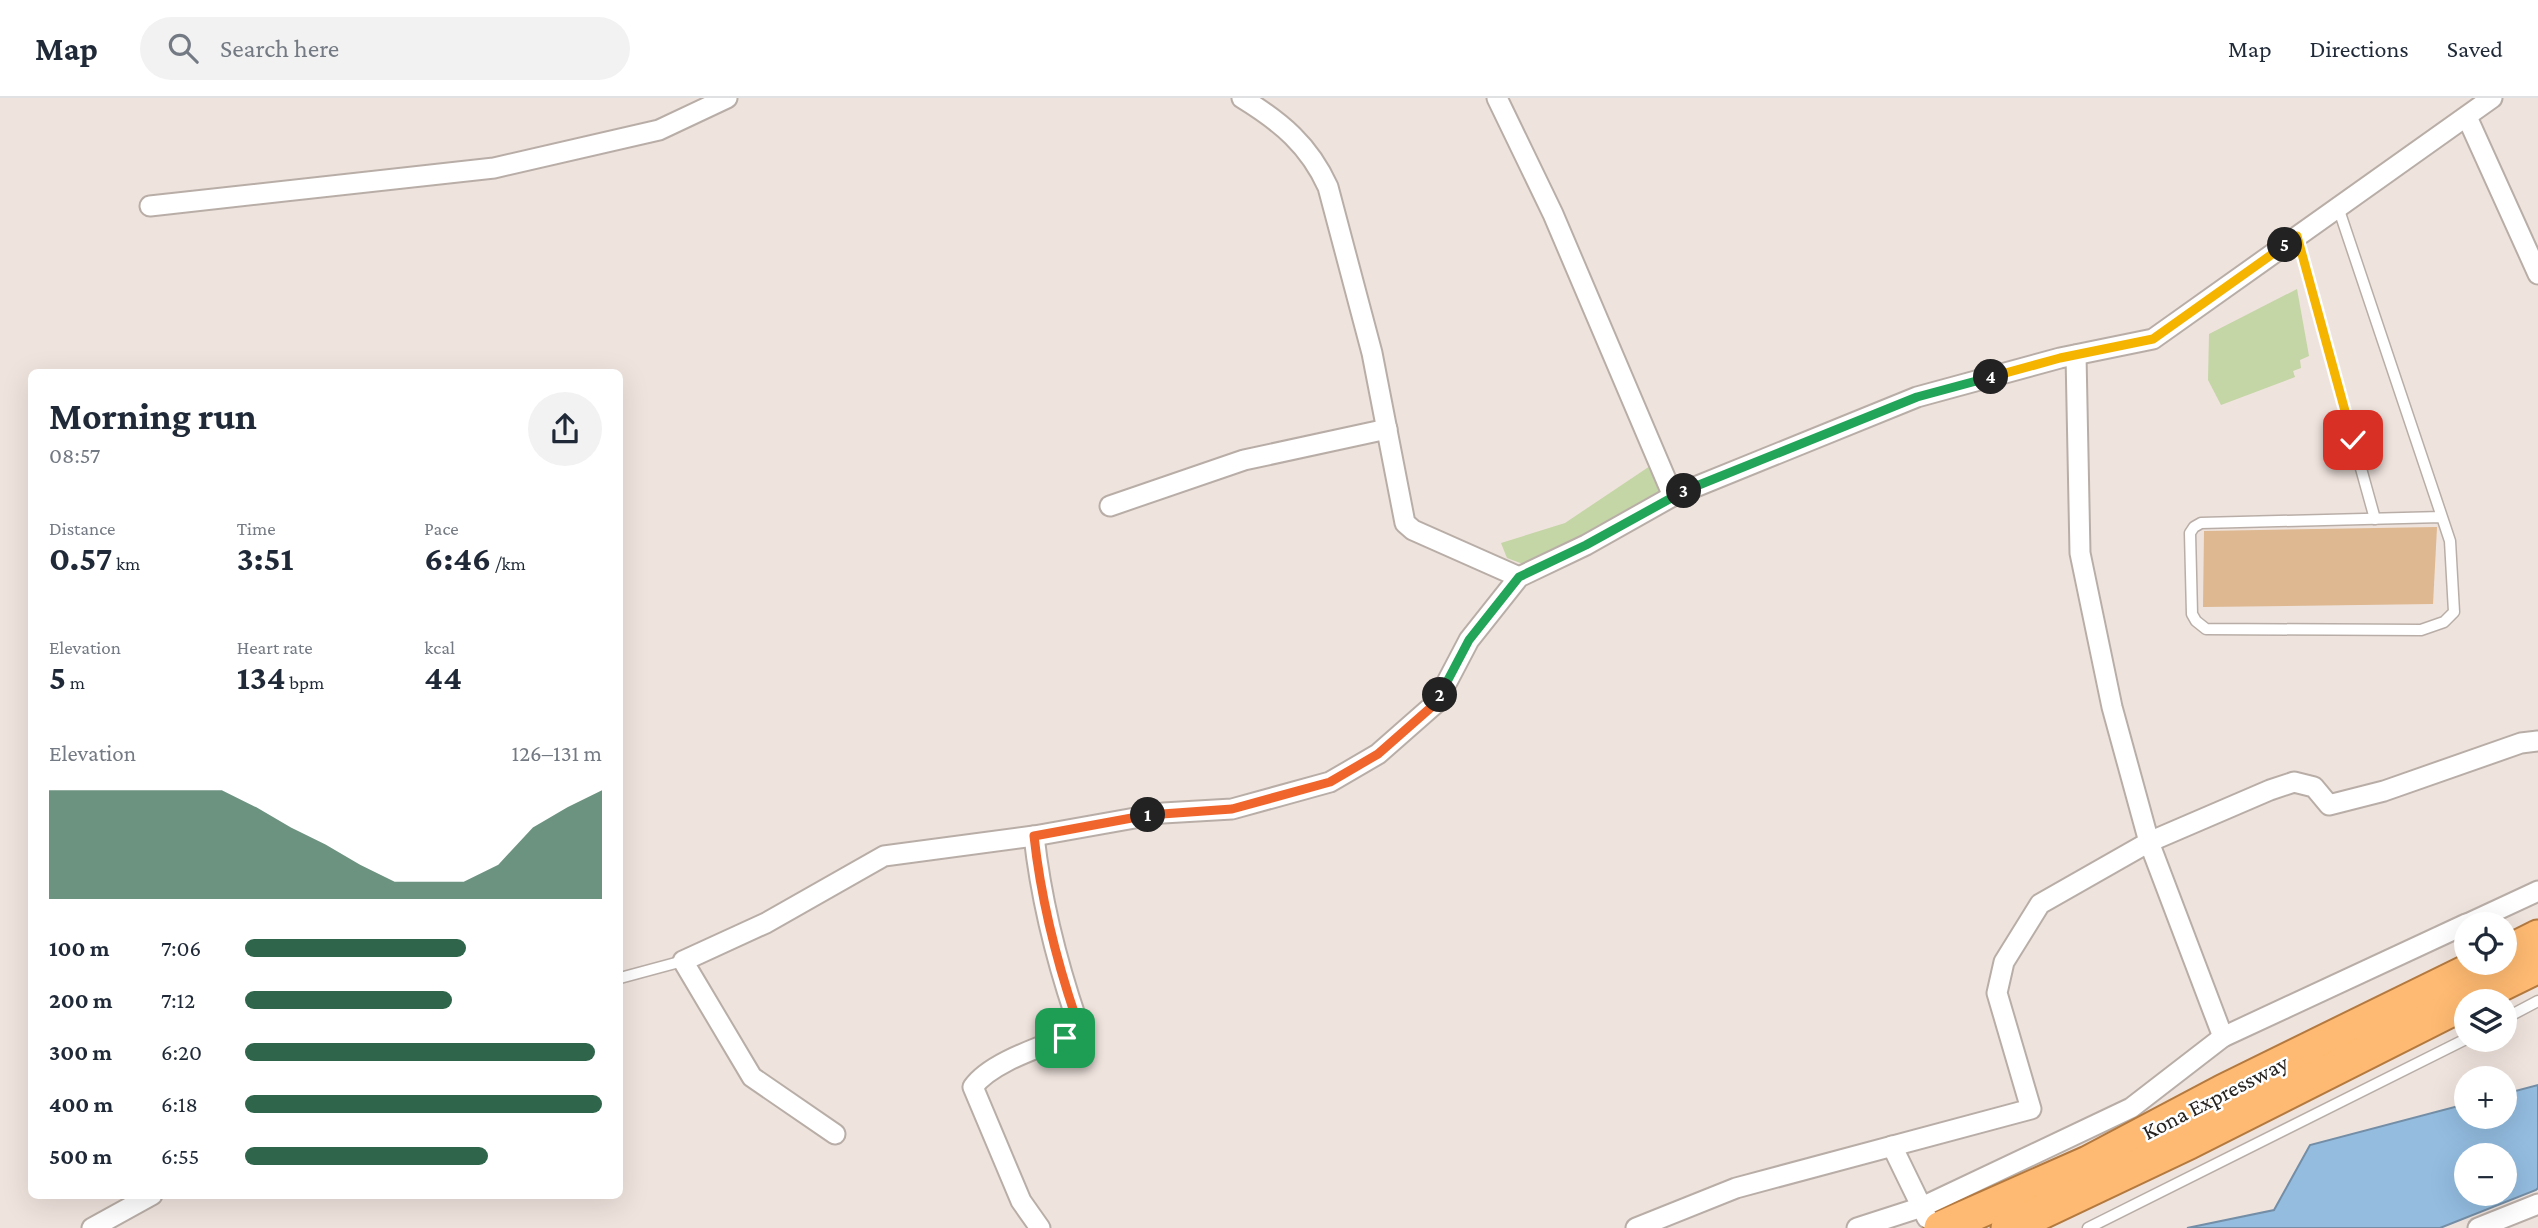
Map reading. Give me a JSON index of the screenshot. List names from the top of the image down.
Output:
{
  "streets": {
    "highway": ["Kona Expressway"]
  },
  "page": {
    "header": "Map",
    "search": "Search here",
    "nav": ["Map", "Directions", "Saved"],
    "pins": [
      "5",
      "4",
      "3",
      "2",
      "1"
    ],
    "heading": ["Morning run", "08:57"],
    "stats": [
      ["Distance", "0.57 km"],
      ["Time", "3:51"],
      ["Pace", "6:46 /km"],
      ["Elevation", "5 m"],
      ["Heart rate", "134 bpm"],
      ["kcal", "44"]
    ],
    "chart": ["Elevation", "126–131 m"],
    "map_buttons": ["+", "−"],
    "list": [
      {
        "name": "100 m",
        "note": "7:06"
      },
      {
        "name": "200 m",
        "note": "7:12"
      },
      {
        "name": "300 m",
        "note": "6:20"
      },
      {
        "name": "400 m",
        "note": "6:18"
      },
      {
        "name": "500 m",
        "note": "6:55"
      }
    ]
  }
}
